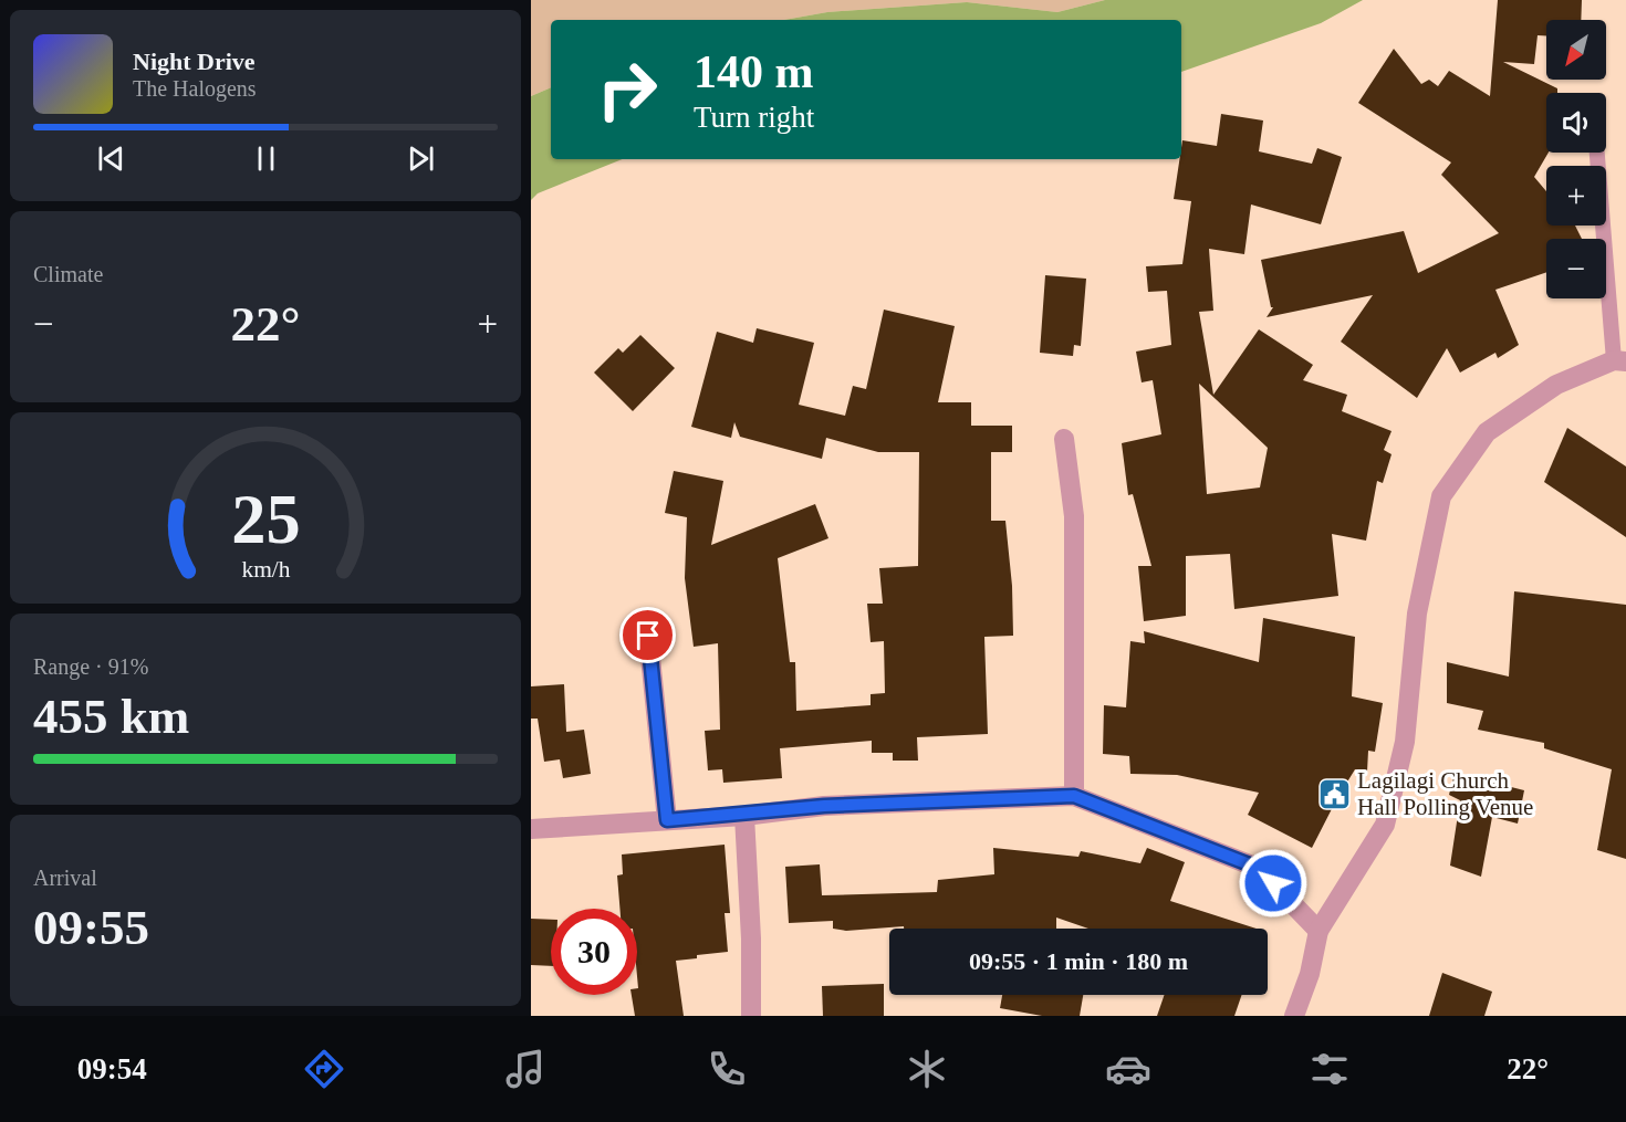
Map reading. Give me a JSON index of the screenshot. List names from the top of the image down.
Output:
{
  "places": {
    "public building": ["Lagilagi Church Hall Polling Venue"]
  },
  "north": "bottom left",
  "page": {
    "map_buttons": ["+", "−"],
    "turn": ["140 m", "Turn right"],
    "song": ["Night Drive", "The Halogens"],
    "tile": [
      "Climate",
      ["Range · 91%", "455 km"],
      ["Arrival", "09:55"]
    ],
    "heat": ["−", "22°", "+"],
    "limit": "30",
    "trip": "09:55 · 1 min · 180 m",
    "tabs": ["09:54", "22°"],
    "gauge": ["25", "km/h"]
  }
}
